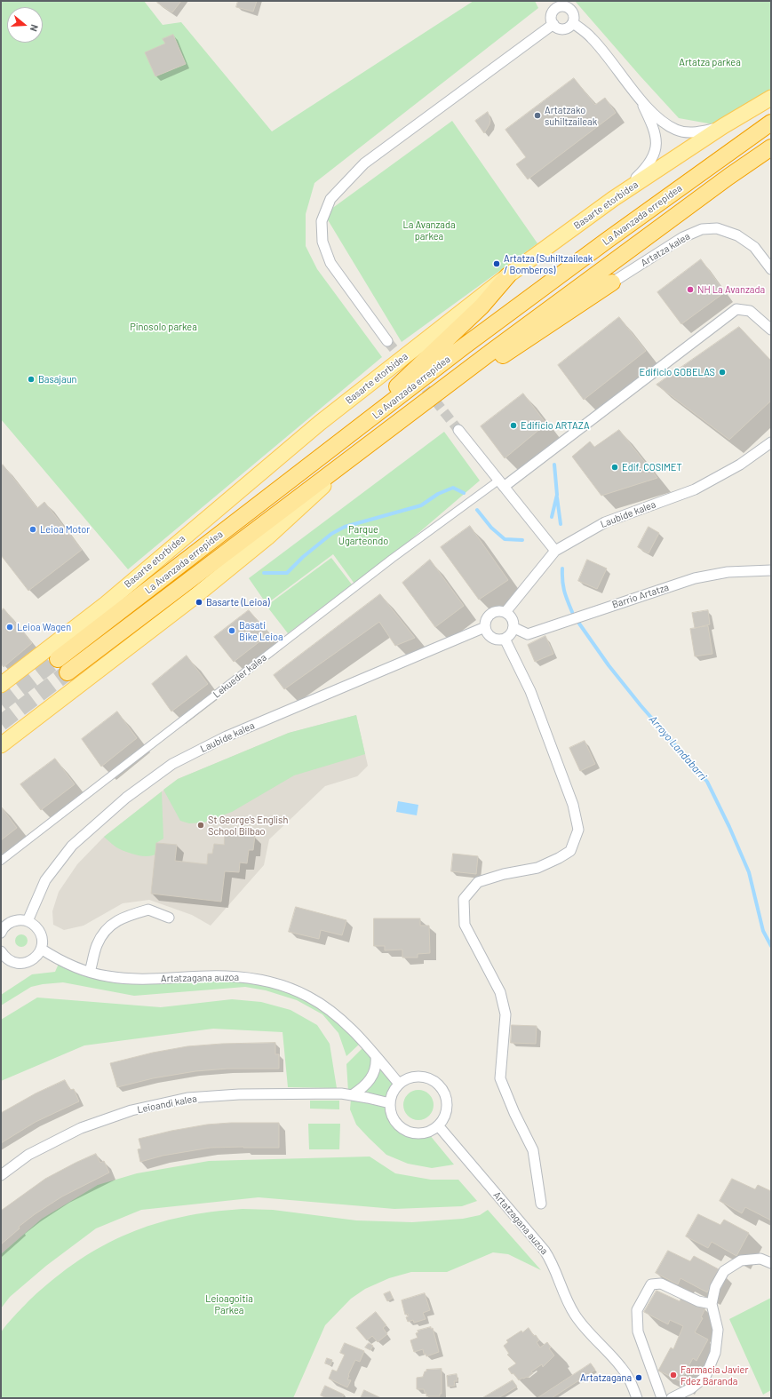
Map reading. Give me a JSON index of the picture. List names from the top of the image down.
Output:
{
  "streets": {
    "highway": ["La Avanzada errepidea"],
    "main road": ["Basarte etorbidea"],
    "street": [
      "Artatza kalea",
      "Laubide kalea",
      "Barrio Artatza",
      "Lekueder kalea",
      "Artatzagana auzoa",
      "Leioandi kalea"
    ]
  },
  "crossings": [
    ["Laubide kalea", "Barrio Artatza"],
    ["Artatzagana auzoa", "Leioandi kalea"]
  ],
  "water": ["Arroyo Landabarri"],
  "parks": [
    "Artatza parkea",
    "La Avanzada parkea",
    "Pinosolo parkea",
    "Parque Ugarteondo",
    "Leioagoitia Parkea"
  ],
  "places": [
    "Artatzako suhiltzaileak",
    "Artatza (Suhiltzaileak / Bomberos)",
    "NH La Avanzada",
    "Edificio GOBELAS",
    "Basajaun",
    "Edificio ARTAZA",
    "Edif. COSIMET",
    "Leioa Motor",
    "Basarte (Leioa)",
    "Leioa Wagen",
    "Basati Bike Leioa",
    "St George's English School Bilbao",
    "Farmacia Javier Fdez Baranda",
    "Artatzagana"
  ],
  "north": "right"
}
